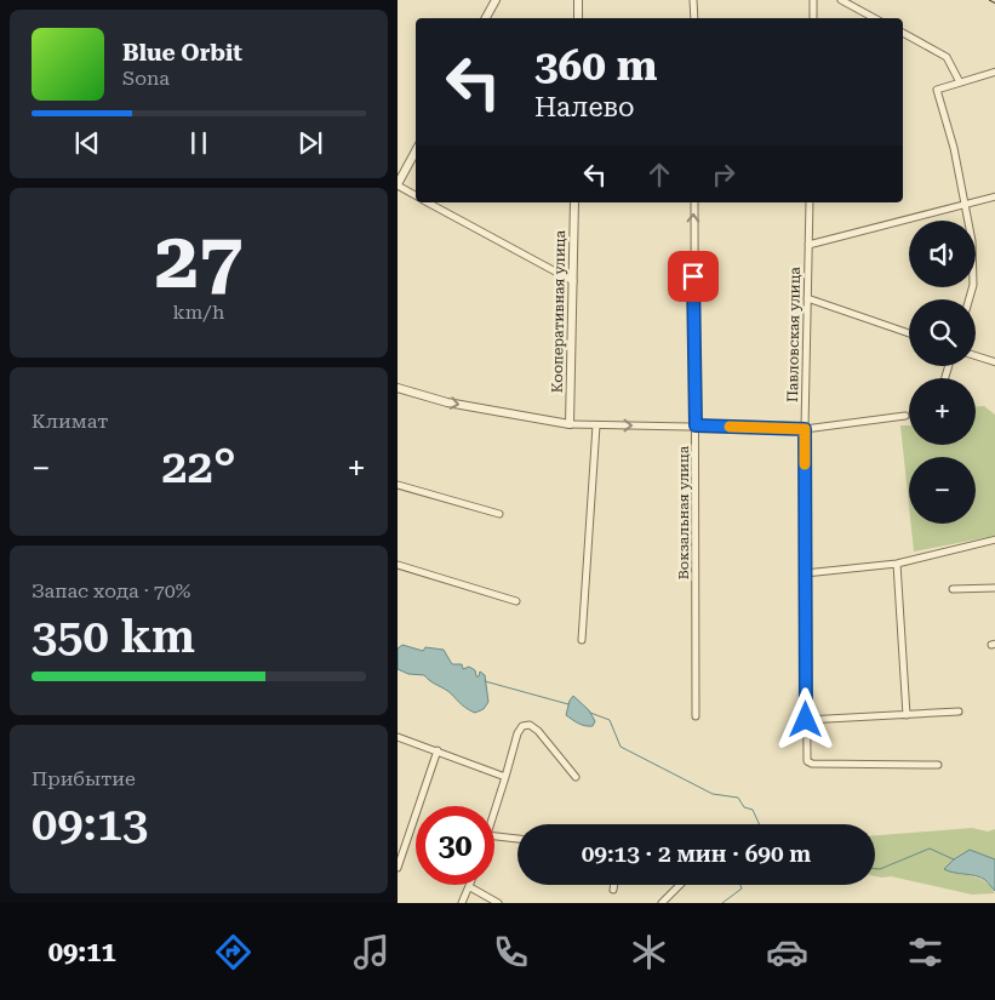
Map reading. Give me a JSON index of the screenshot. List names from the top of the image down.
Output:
{
  "streets": {
    "street": ["Кооперативная улица", "Павловская улица", "Вокзальная улица"]
  },
  "one_way": ["Вокзальная улица"],
  "page": {
    "turn": ["360 m", "Налево"],
    "song": ["Blue Orbit", "Sona"],
    "tile": [
      ["27", "km/h"],
      "Климат",
      ["Запас хода · 70%", "350 km"],
      ["Прибытие", "09:13"]
    ],
    "map_buttons": ["+", "−"],
    "heat": ["−", "22°", "+"],
    "limit": "30",
    "trip": "09:13 · 2 мин · 690 m",
    "tabs": "09:11"
  }
}
